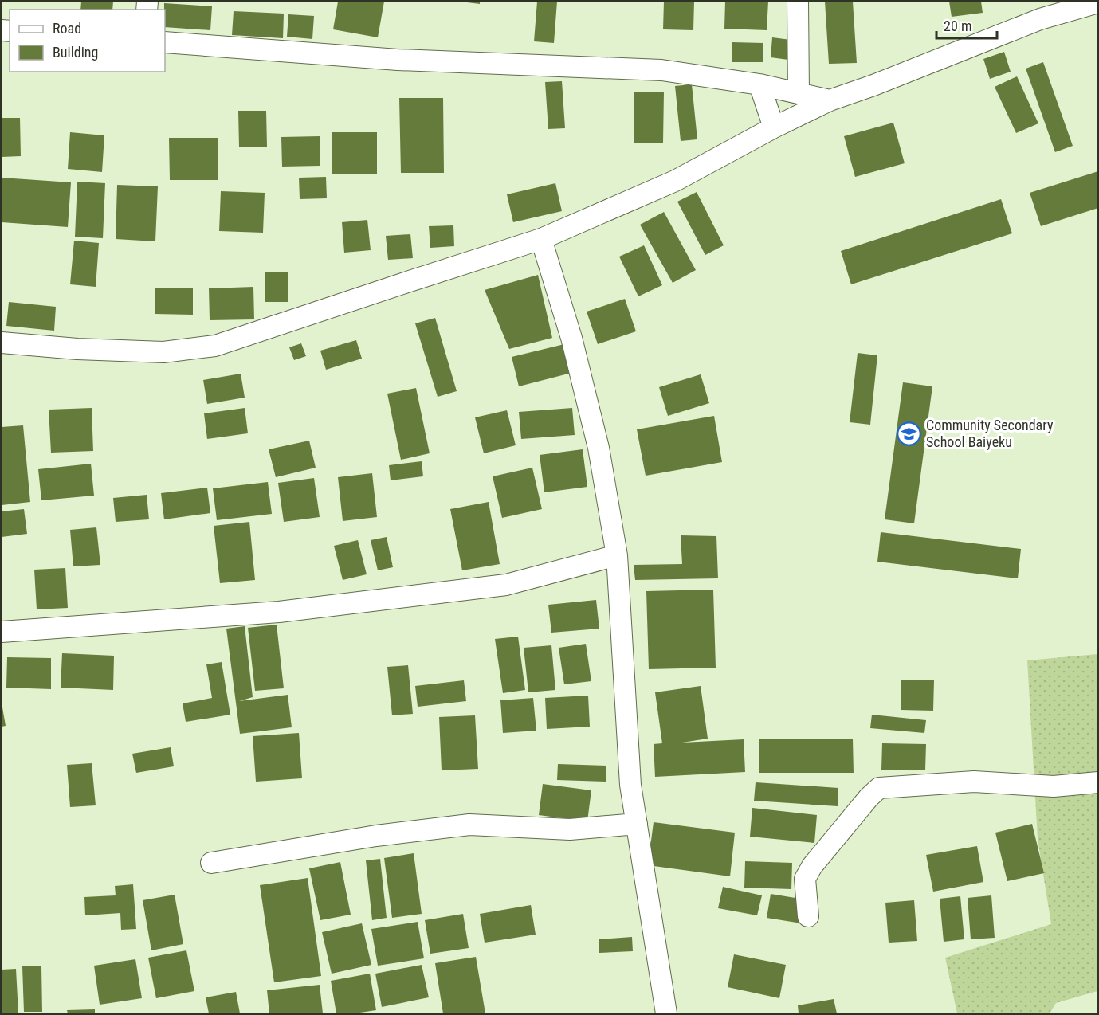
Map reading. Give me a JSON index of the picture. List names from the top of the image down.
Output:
{
  "places": {
    "school or university": ["Community Secondary School Baiyeku"]
  },
  "legend": ["Road", "Building"],
  "scale_bar": "20 m"
}
